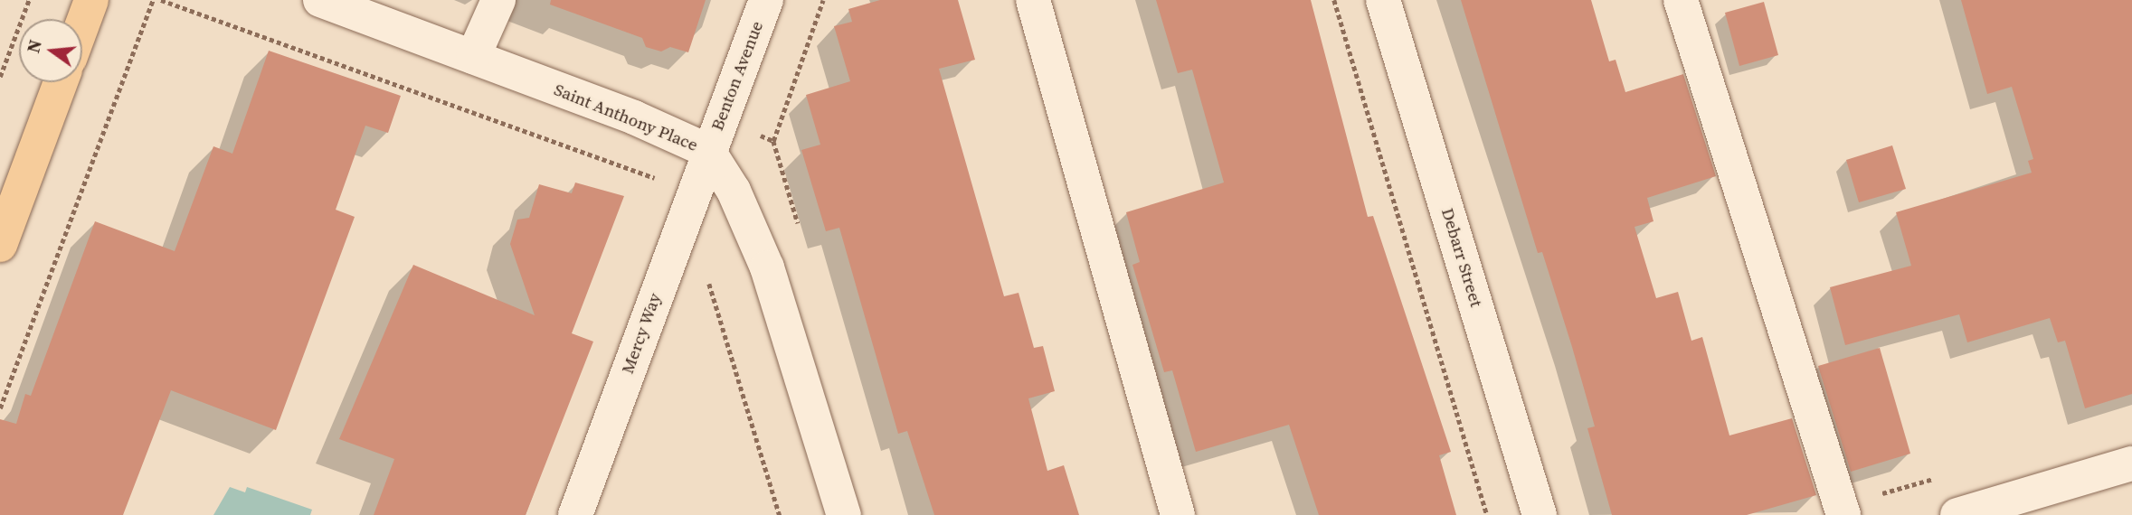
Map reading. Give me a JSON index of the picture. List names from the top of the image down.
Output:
{
  "streets": {
    "street": [
      "Benton Avenue",
      "Saint Anthony Place",
      "Debarr Street",
      "Mercy Way"
    ]
  },
  "crossings": [
    ["Benton Avenue", "Saint Anthony Place"],
    ["Benton Avenue", "Mercy Way"],
    ["Saint Anthony Place", "Mercy Way"]
  ],
  "north": "left"
}
